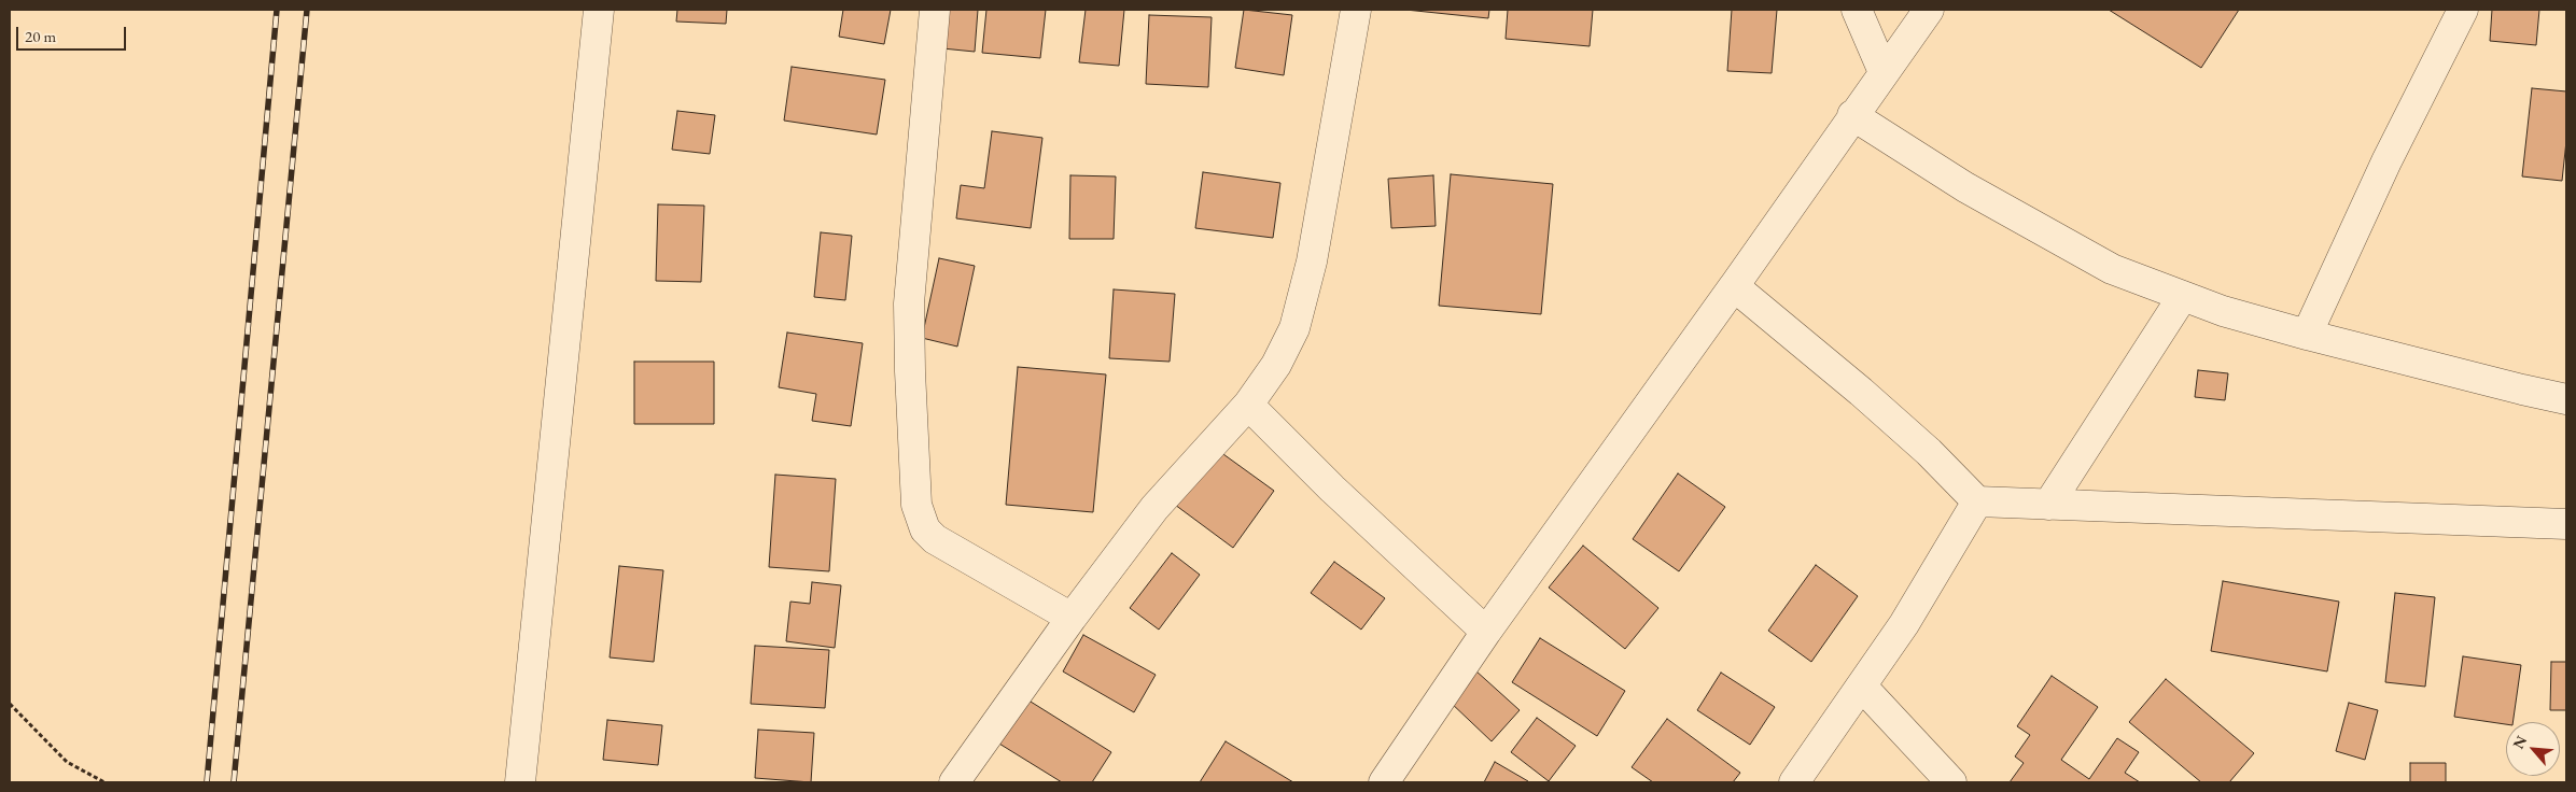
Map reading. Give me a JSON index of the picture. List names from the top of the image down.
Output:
{
  "scale_bar": "20 m",
  "north": "top left"
}
